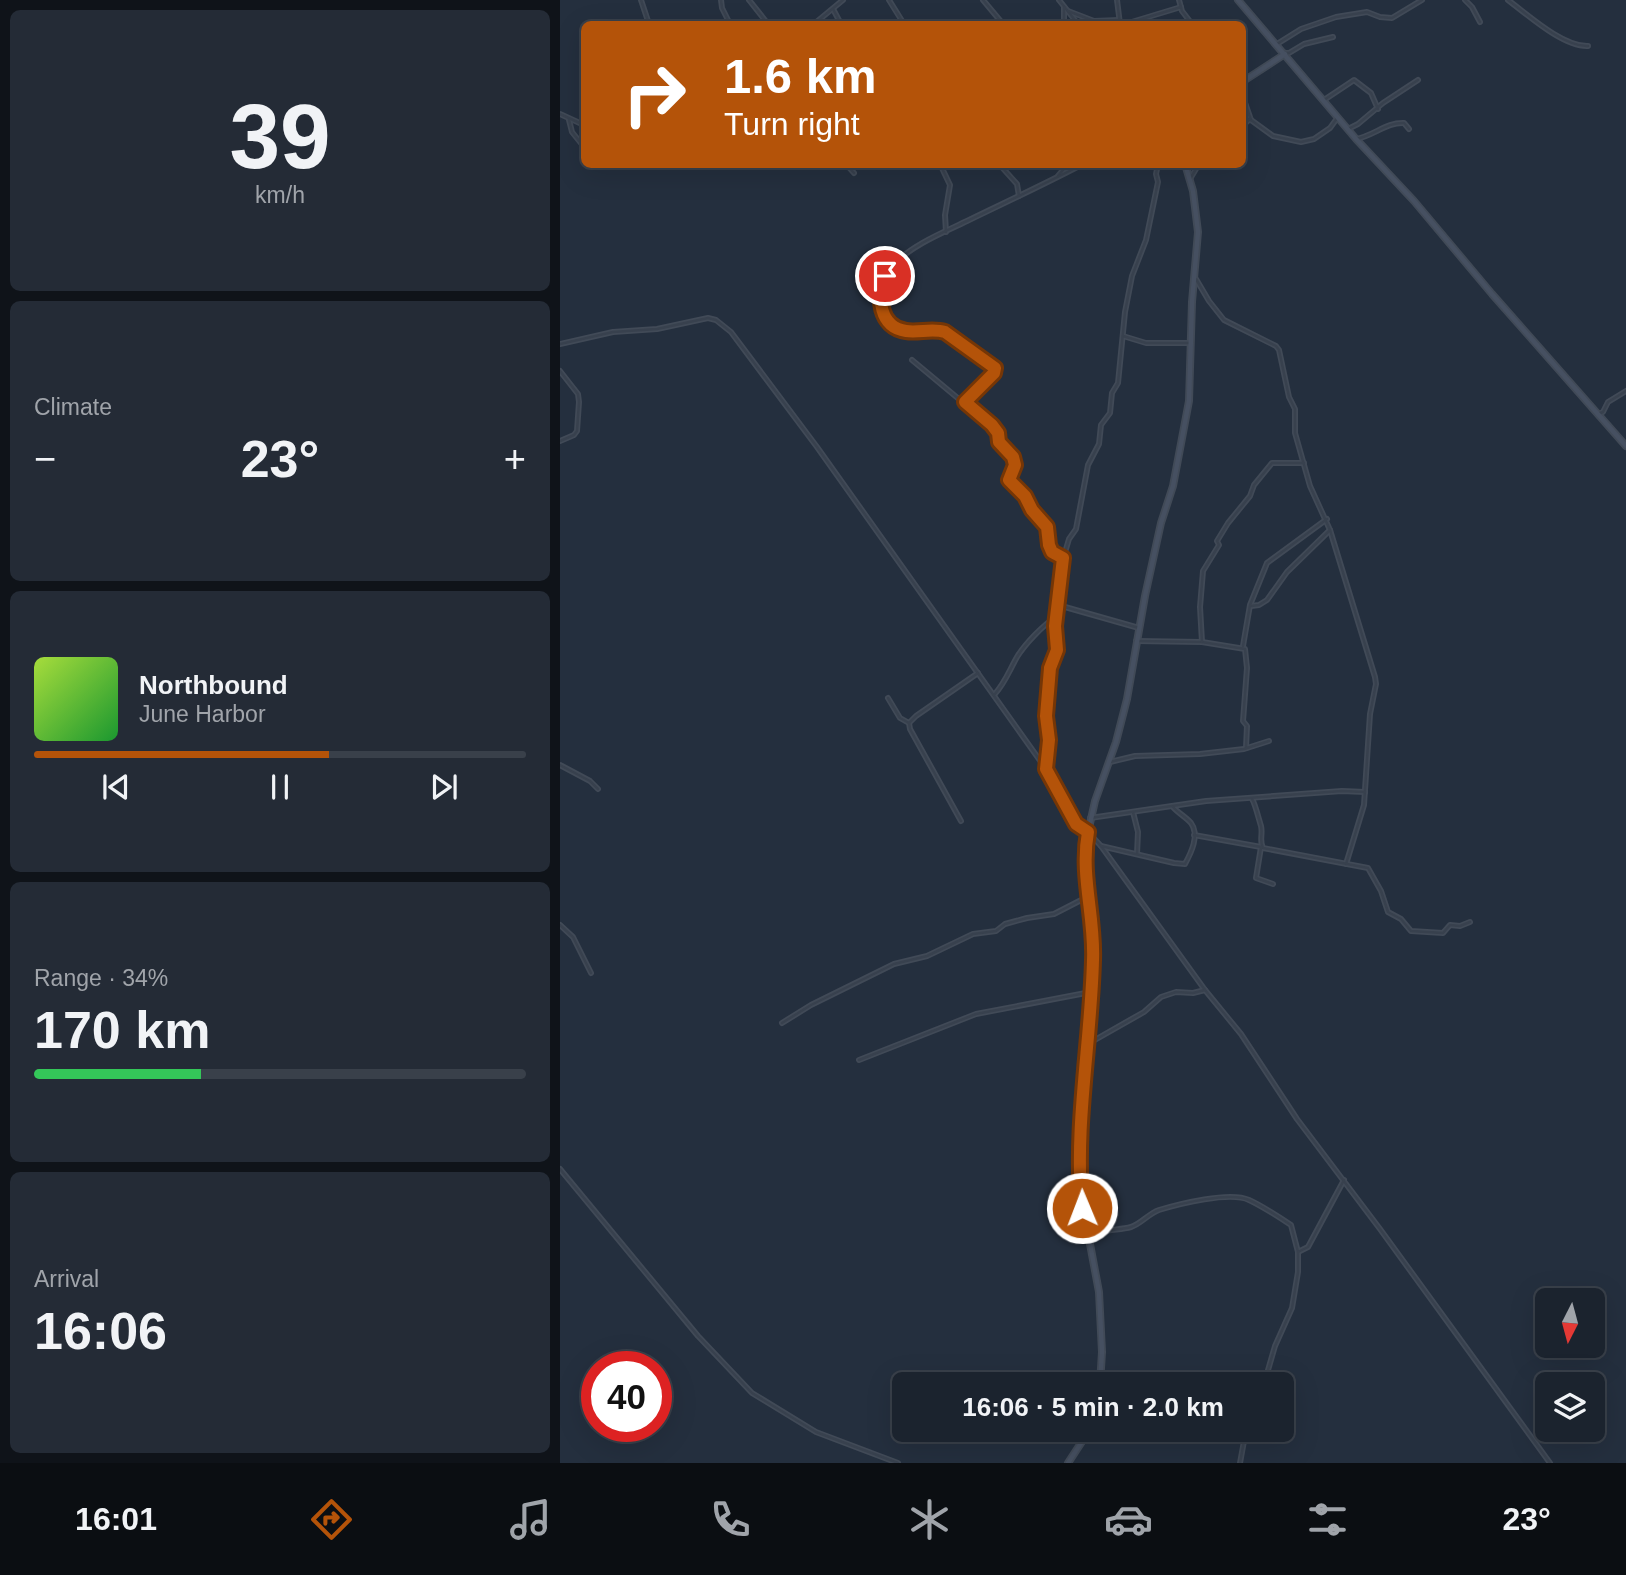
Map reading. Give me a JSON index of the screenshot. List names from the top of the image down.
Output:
{
  "north": "bottom",
  "page": {
    "tile": [
      ["39", "km/h"],
      "Climate",
      ["Range · 34%", "170 km"],
      ["Arrival", "16:06"]
    ],
    "turn": ["1.6 km", "Turn right"],
    "heat": ["−", "23°", "+"],
    "song": ["Northbound", "June Harbor"],
    "limit": "40",
    "trip": "16:06 · 5 min · 2.0 km",
    "tabs": ["16:01", "23°"]
  }
}
